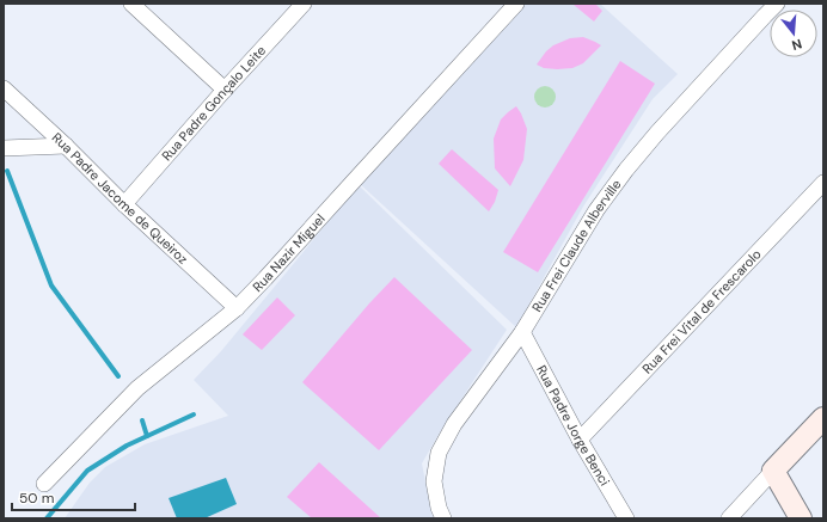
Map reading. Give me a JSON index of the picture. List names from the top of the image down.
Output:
{
  "streets": {
    "street": [
      "Rua Padre Gonçalo Leite",
      "Rua Padre Jacome de Queiroz",
      "Rua Frei Claude Alberville",
      "Rua Nazir Miguel",
      "Rua Frei Vital de Frescarolo",
      "Rua Padre Jorge Benci"
    ]
  },
  "crossings": [
    ["Rua Padre Gonçalo Leite", "Rua Padre Jacome de Queiroz"],
    ["Rua Padre Jacome de Queiroz", "Rua Nazir Miguel"],
    ["Rua Frei Claude Alberville", "Rua Padre Jorge Benci"],
    ["Rua Frei Vital de Frescarolo", "Rua Padre Jorge Benci"]
  ],
  "scale_bar": "50 m",
  "north": "bottom"
}
